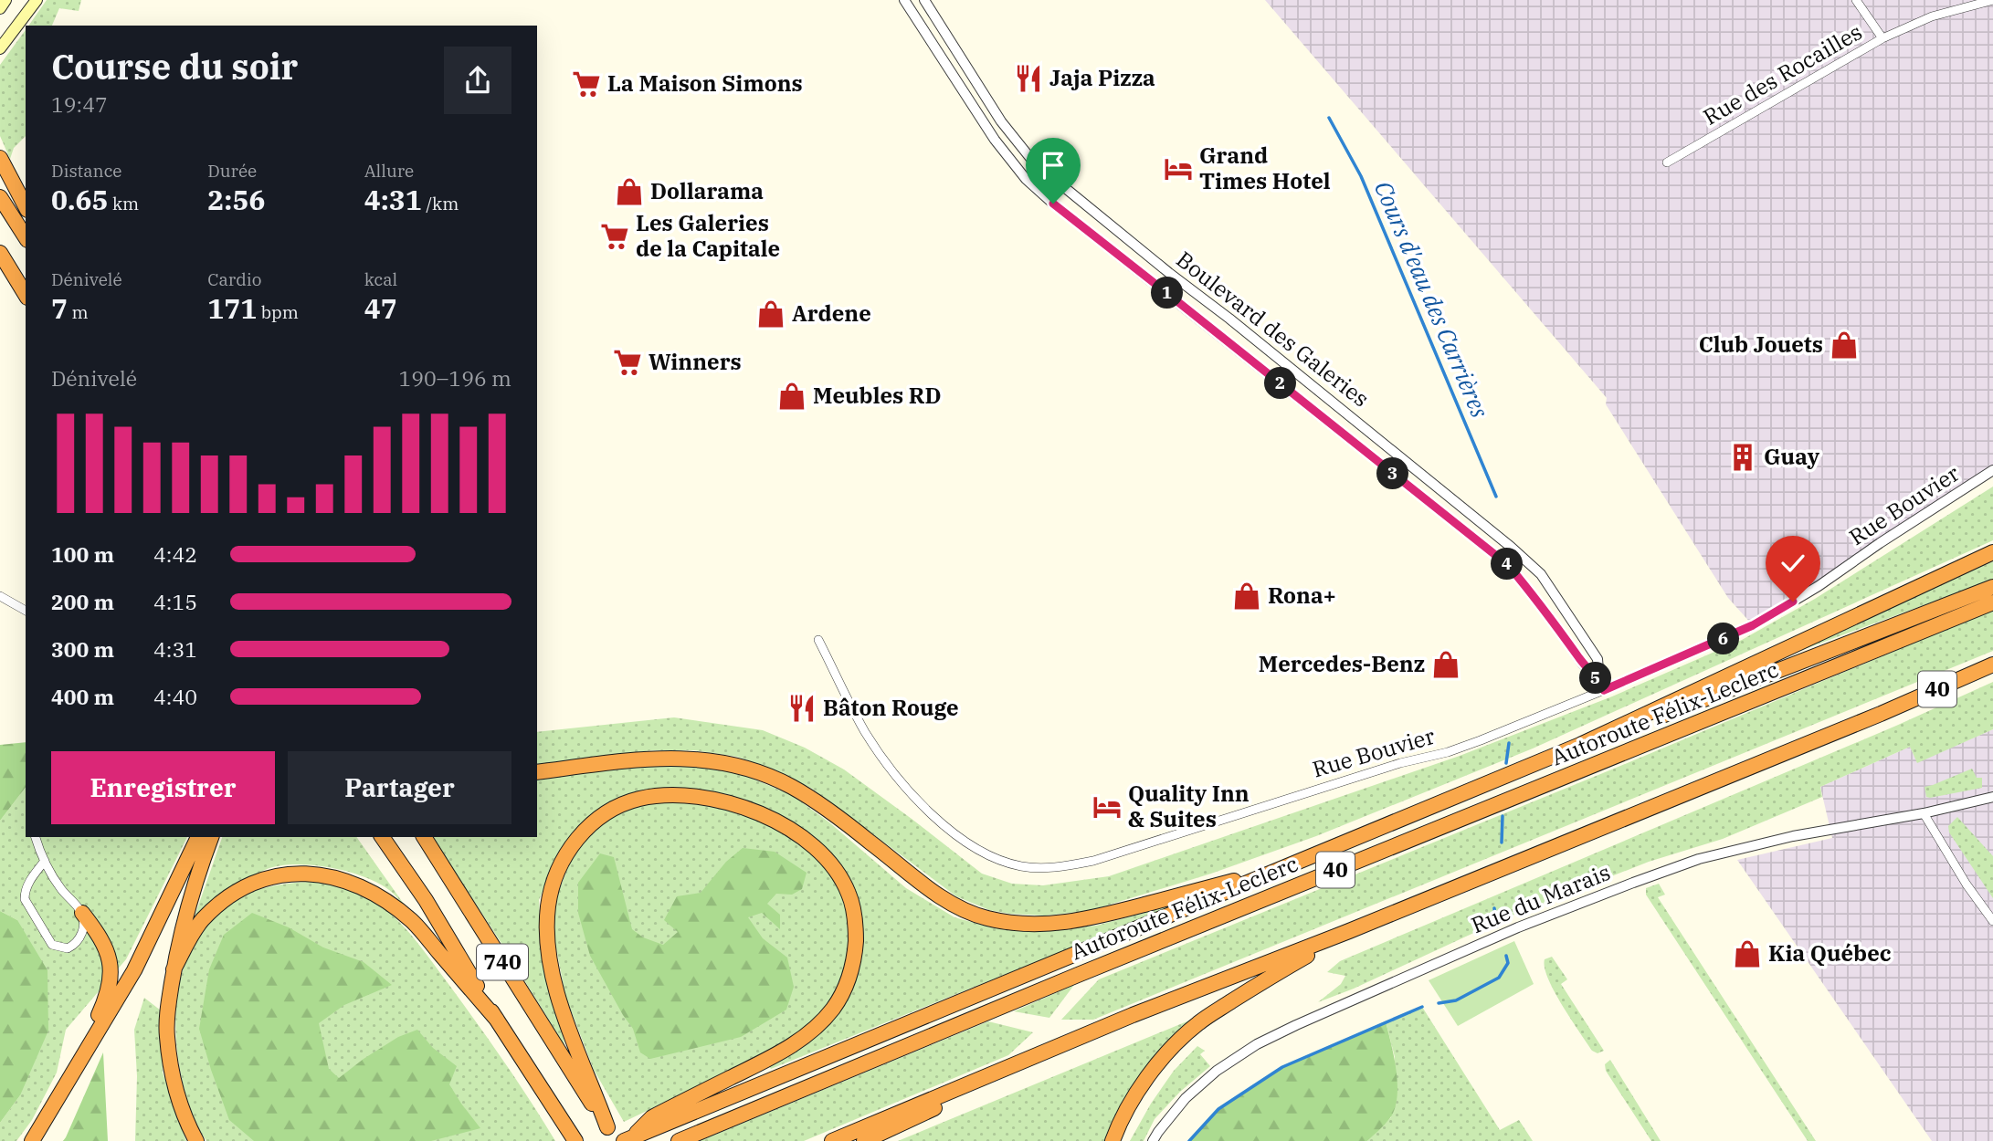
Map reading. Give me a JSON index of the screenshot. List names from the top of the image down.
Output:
{
  "streets": {
    "highway": ["40", "Autoroute Félix-Leclerc", "740"],
    "street": [
      "Rue des Rocailles",
      "Boulevard des Galeries",
      "Rue Bouvier",
      "Rue du Marais"
    ]
  },
  "crossings": [
    ["Boulevard des Galeries", "Rue Bouvier"]
  ],
  "water": ["Cours d'eau des Carrières"],
  "places": {
    "restaurant": ["Jaja Pizza", "Bâton Rouge"],
    "supermarket": ["La Maison Simons", "Les Galeries de la Capitale", "Winners"],
    "hotel": ["Grand Times Hotel", "Quality Inn & Suites"],
    "shop": [
      "Dollarama",
      "Ardene",
      "Club Jouets",
      "Meubles RD",
      "Rona+",
      "Mercedes-Benz",
      "Kia Québec"
    ],
    "building": ["Guay"]
  },
  "page": {
    "heading": ["Course du soir", "19:47"],
    "stats": [
      ["Distance", "0.65 km"],
      ["Durée", "2:56"],
      ["Allure", "4:31 /km"],
      ["Dénivelé", "7 m"],
      ["Cardio", "171 bpm"],
      ["kcal", "47"]
    ],
    "pins": [
      "1",
      "2",
      "3",
      "4",
      "6",
      "5"
    ],
    "chart": ["Dénivelé", "190–196 m"],
    "list": [
      {
        "name": "100 m",
        "note": "4:42"
      },
      {
        "name": "200 m",
        "note": "4:15"
      },
      {
        "name": "300 m",
        "note": "4:31"
      },
      {
        "name": "400 m",
        "note": "4:40"
      }
    ],
    "buttons": ["Enregistrer", "Partager"]
  }
}
